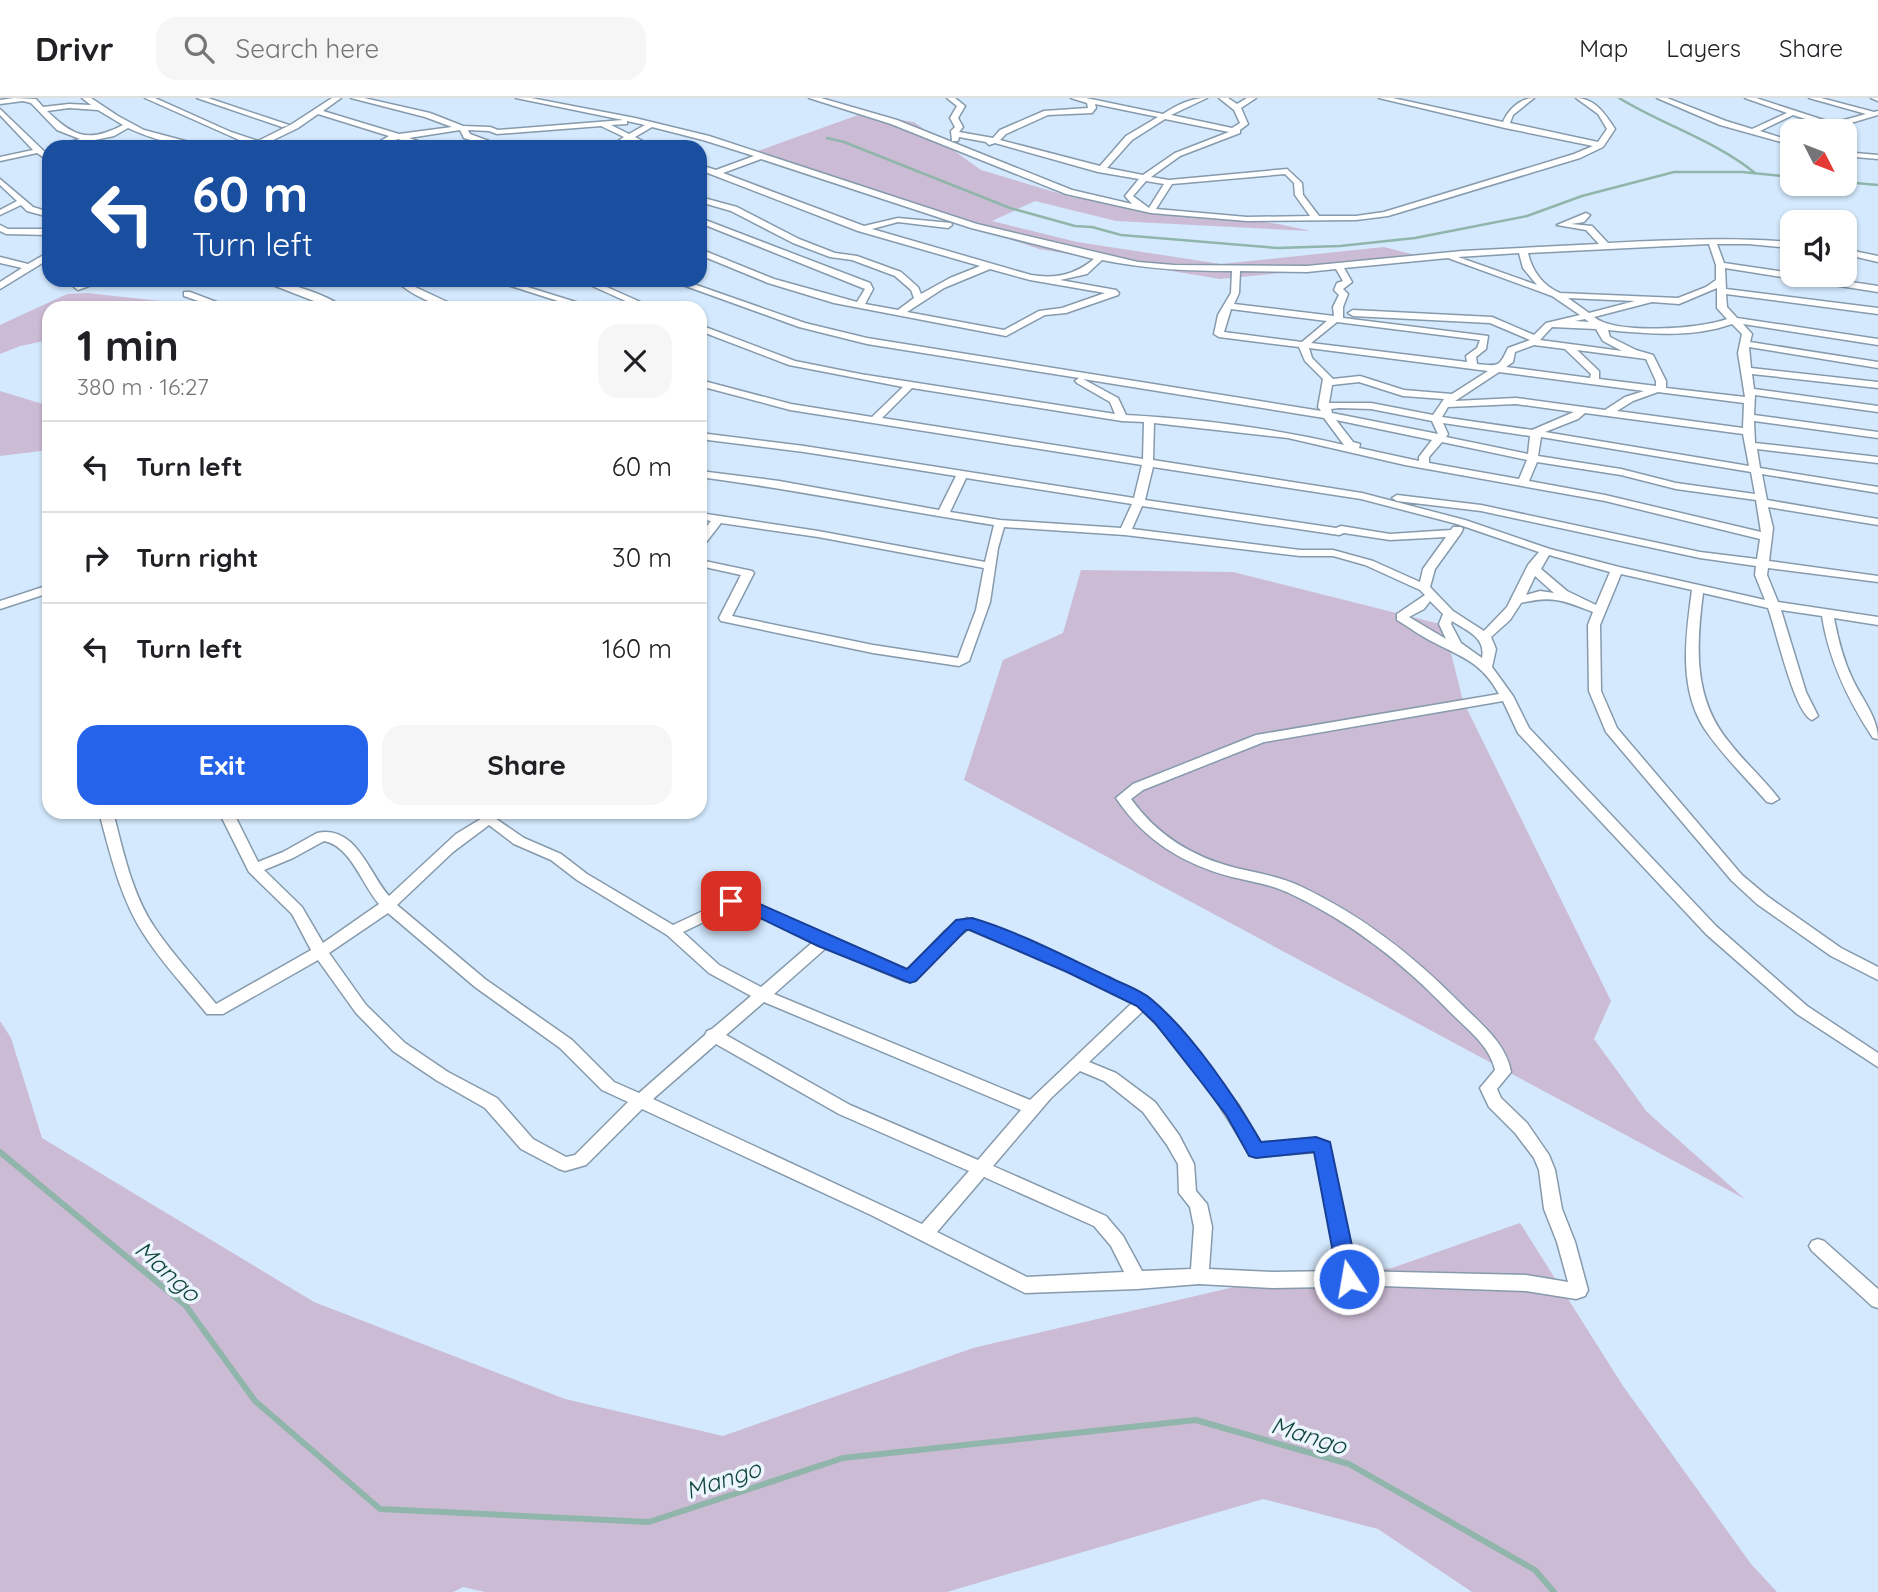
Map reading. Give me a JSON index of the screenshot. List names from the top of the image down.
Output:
{
  "water": ["Mango"],
  "north": "bottom right",
  "page": {
    "header": "Drivr",
    "search": "Search here",
    "nav": ["Map", "Layers", "Share"],
    "turn": ["60 m", "Turn left"],
    "heading": ["1 min", "380 m · 16:27"],
    "list": [
      {
        "name": "Turn left",
        "value": "60 m"
      },
      {
        "name": "Turn right",
        "value": "30 m"
      },
      {
        "name": "Turn left",
        "value": "160 m"
      }
    ],
    "buttons": ["Exit", "Share"]
  }
}
